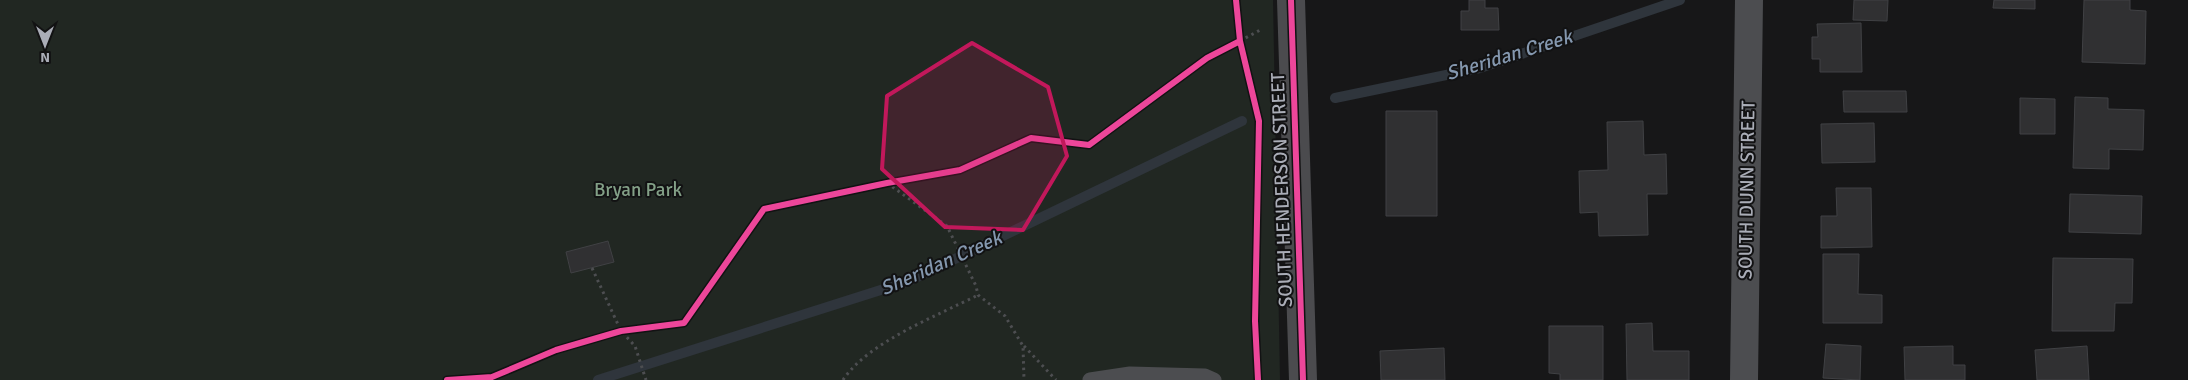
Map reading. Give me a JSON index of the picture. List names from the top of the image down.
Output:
{
  "streets": {
    "street": ["SOUTH HENDERSON STREET", "SOUTH DUNN STREET"]
  },
  "water": ["Sheridan Creek"],
  "parks": ["Bryan Park"],
  "north": "bottom"
}
